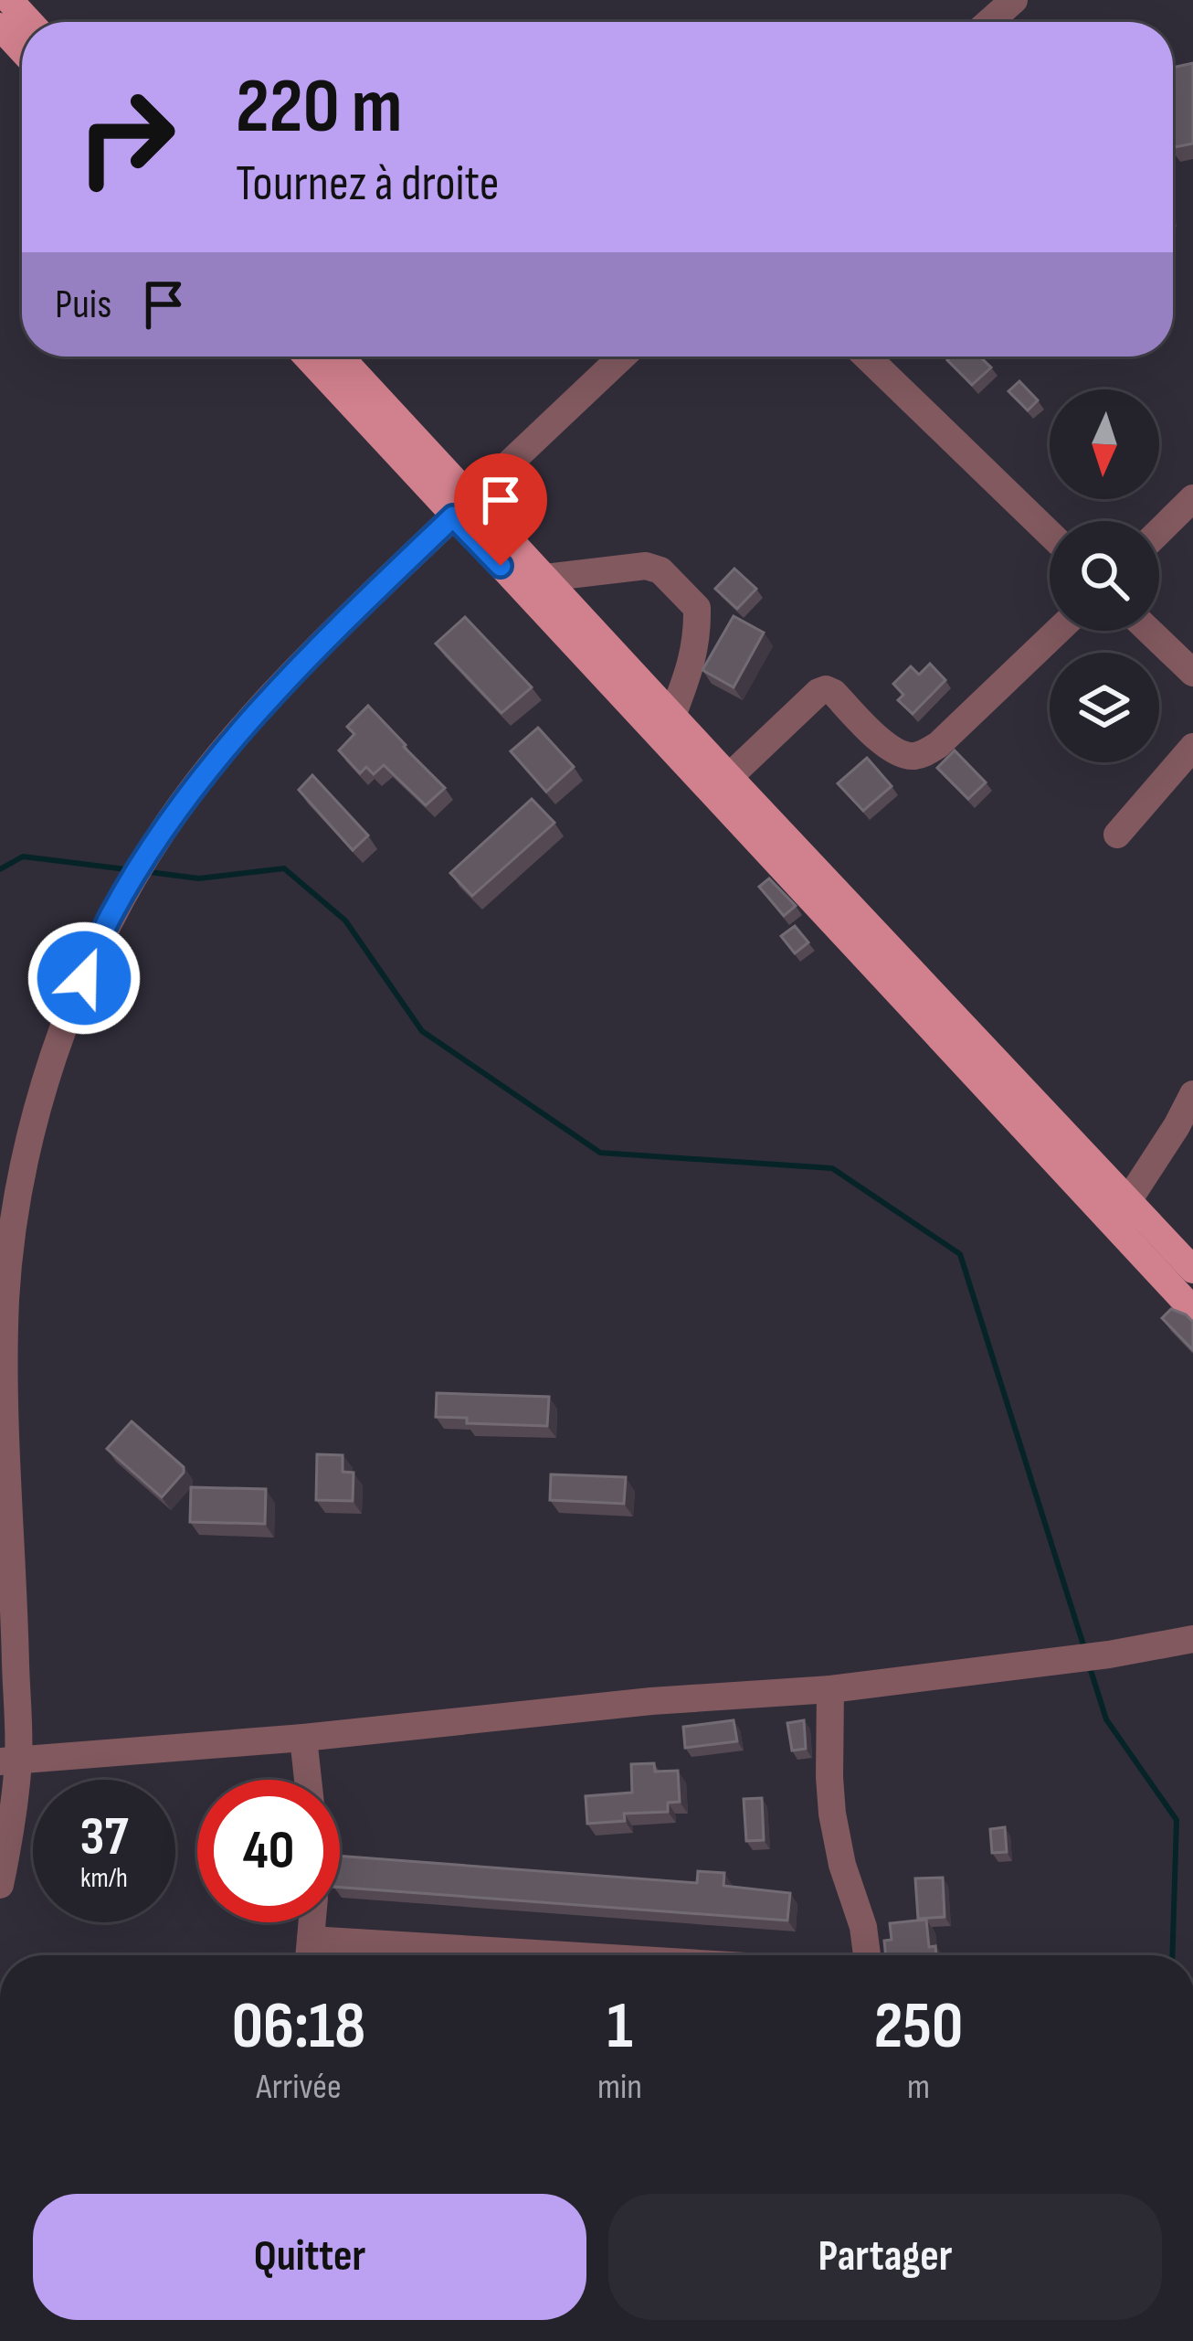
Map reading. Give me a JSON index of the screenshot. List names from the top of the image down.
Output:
{
  "north": "bottom",
  "page": {
    "turn": ["220 m", "Tournez à droite"],
    "then": "Puis",
    "speed": "37 km/h",
    "limit": "40",
    "eta": [
      "06:18",
      "Arrivée",
      "1",
      "min",
      "250",
      "m"
    ],
    "buttons": ["Quitter", "Partager"]
  }
}
